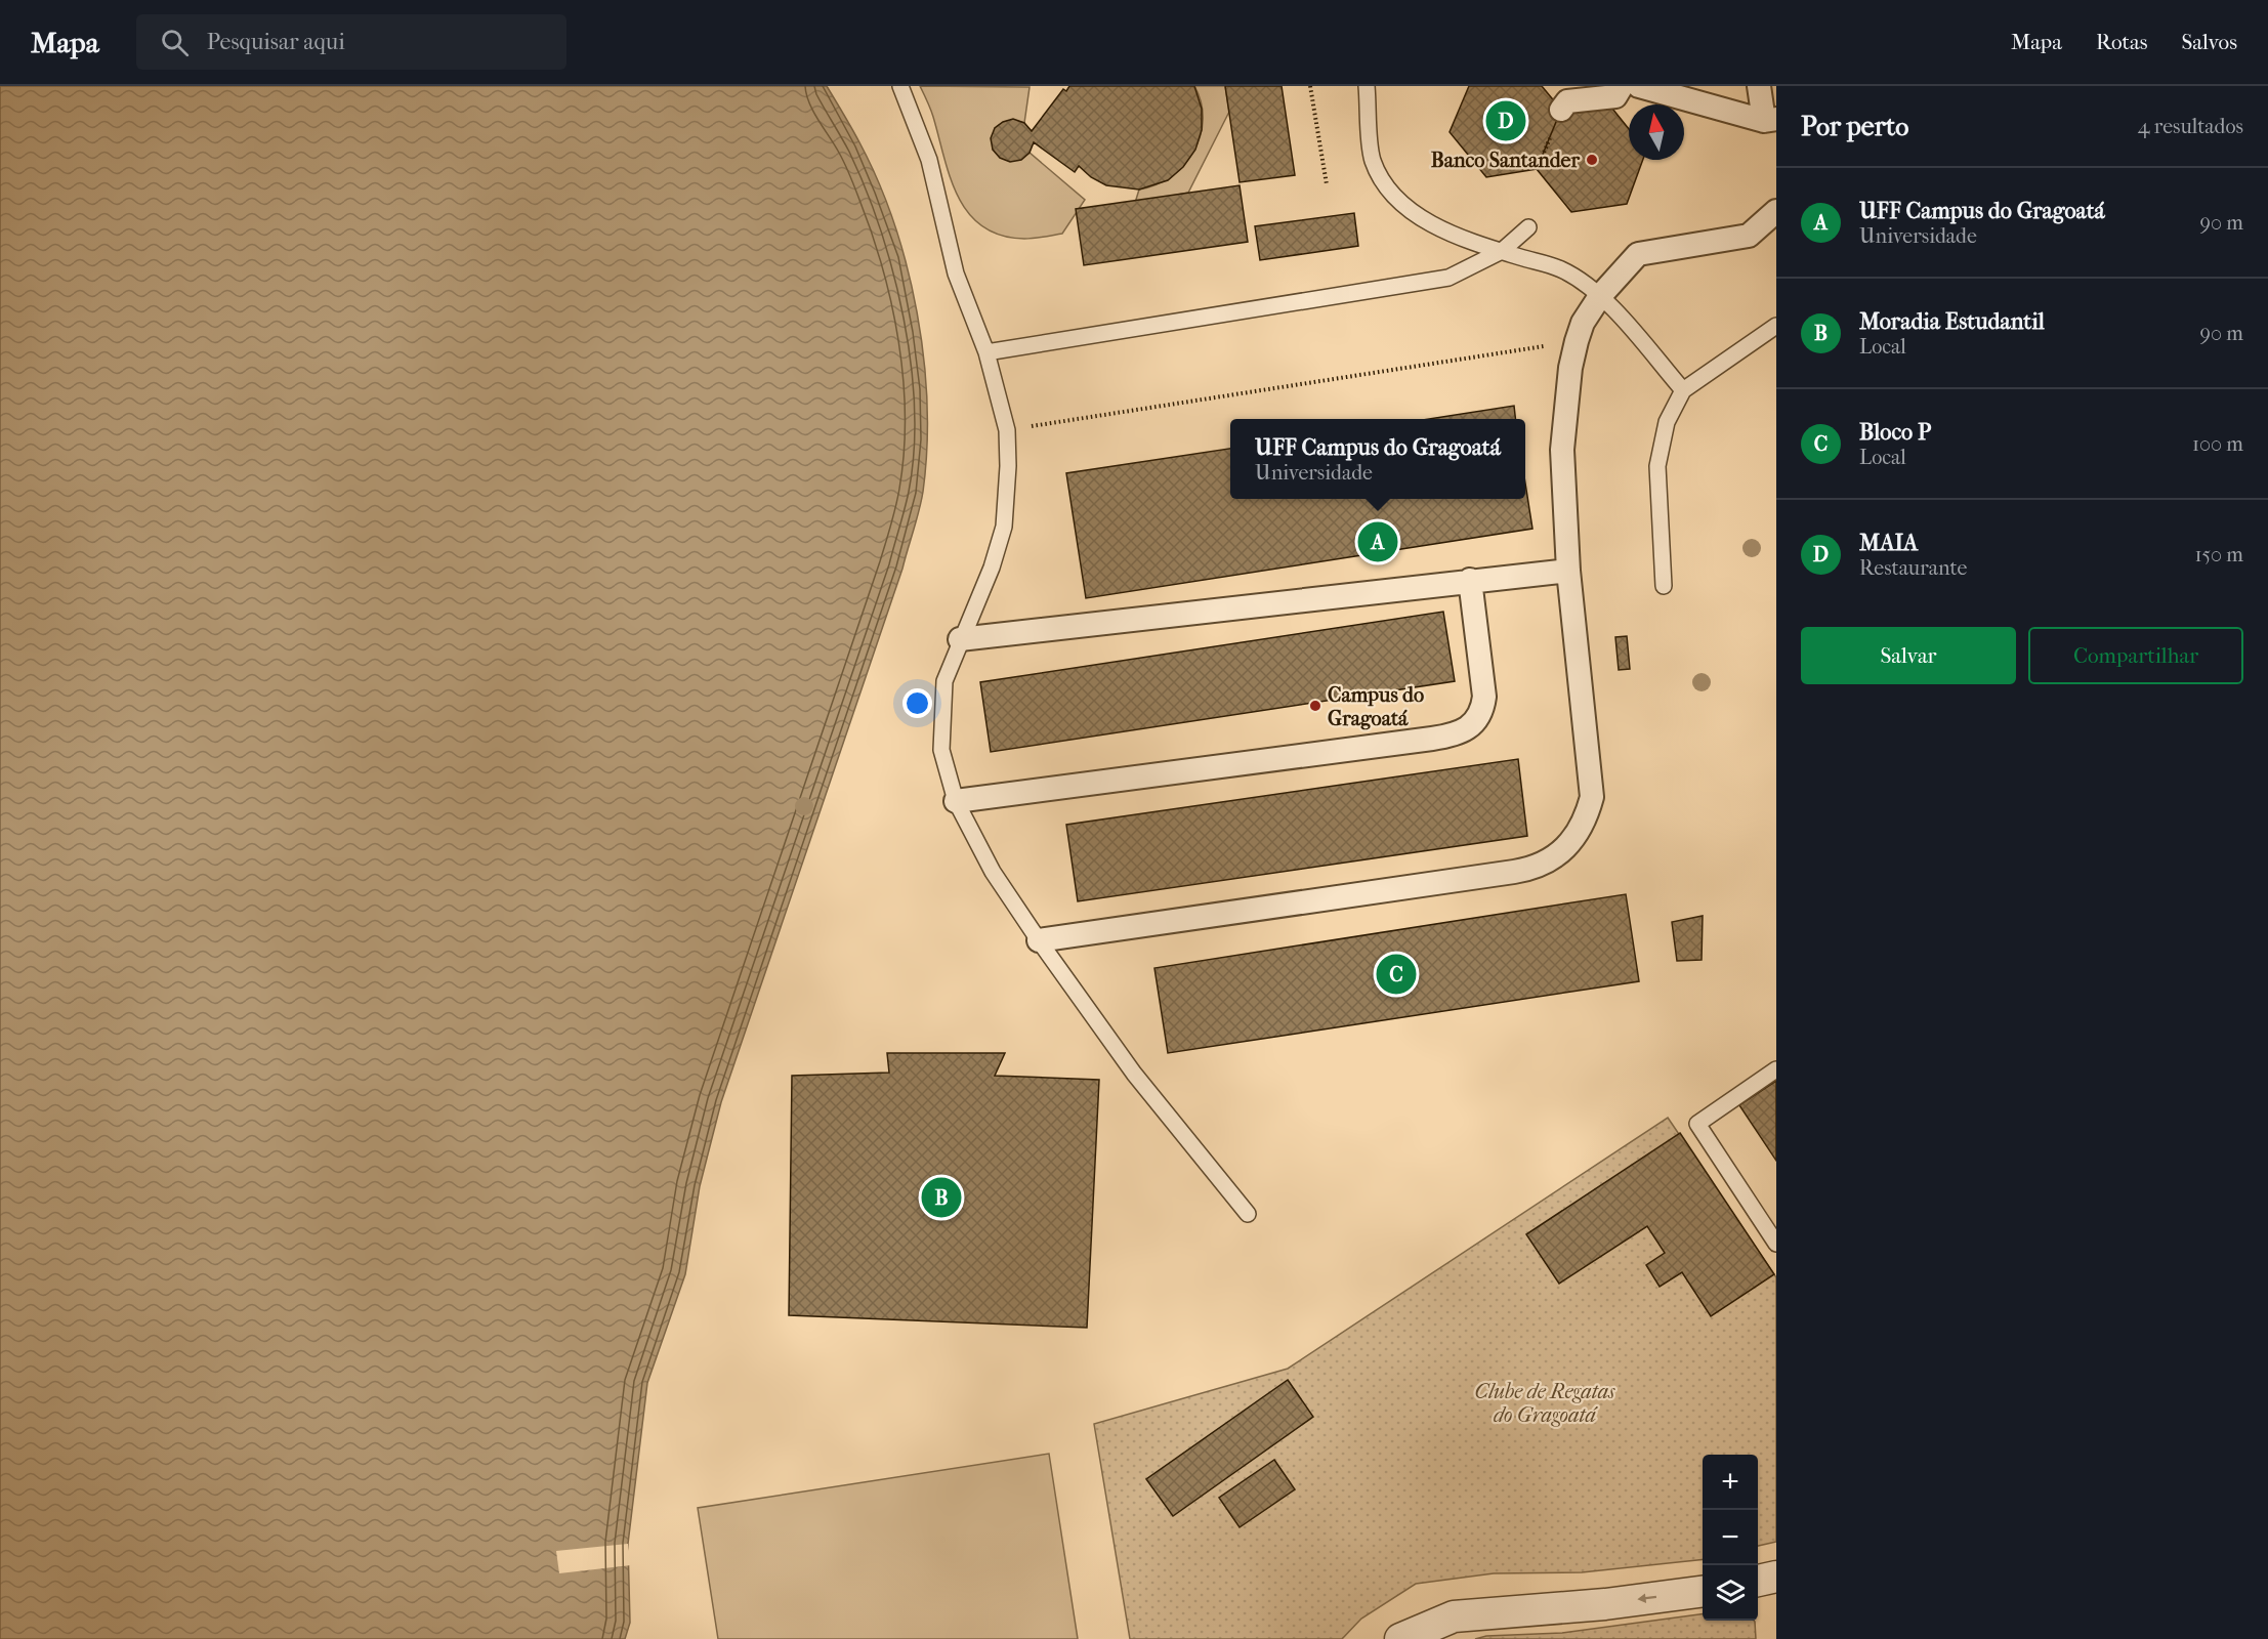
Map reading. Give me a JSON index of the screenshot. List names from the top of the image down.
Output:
{
  "parks": ["Clube de Regatas do Gragoatá"],
  "places": ["Banco Santander", "Campus do Gragoatá"],
  "north": "top",
  "page": {
    "header": "Mapa",
    "search": "Pesquisar aqui",
    "nav": ["Mapa", "Rotas", "Salvos"],
    "heading": ["Por perto", "4 resultados"],
    "pins": [
      "D",
      "A",
      "C",
      "B"
    ],
    "list": [
      {
        "mark": "A",
        "name": "UFF Campus do Gragoatá",
        "note": "Universidade",
        "value": "90 m"
      },
      {
        "mark": "B",
        "name": "Moradia Estudantil",
        "note": "Local",
        "value": "90 m"
      },
      {
        "mark": "C",
        "name": "Bloco P",
        "note": "Local",
        "value": "100 m"
      },
      {
        "mark": "D",
        "name": "MAIA",
        "note": "Restaurante",
        "value": "150 m"
      }
    ],
    "popup": ["UFF Campus do Gragoatá", "Universidade"],
    "buttons": ["Salvar", "Compartilhar"],
    "map_buttons": ["+", "−"]
  }
}
